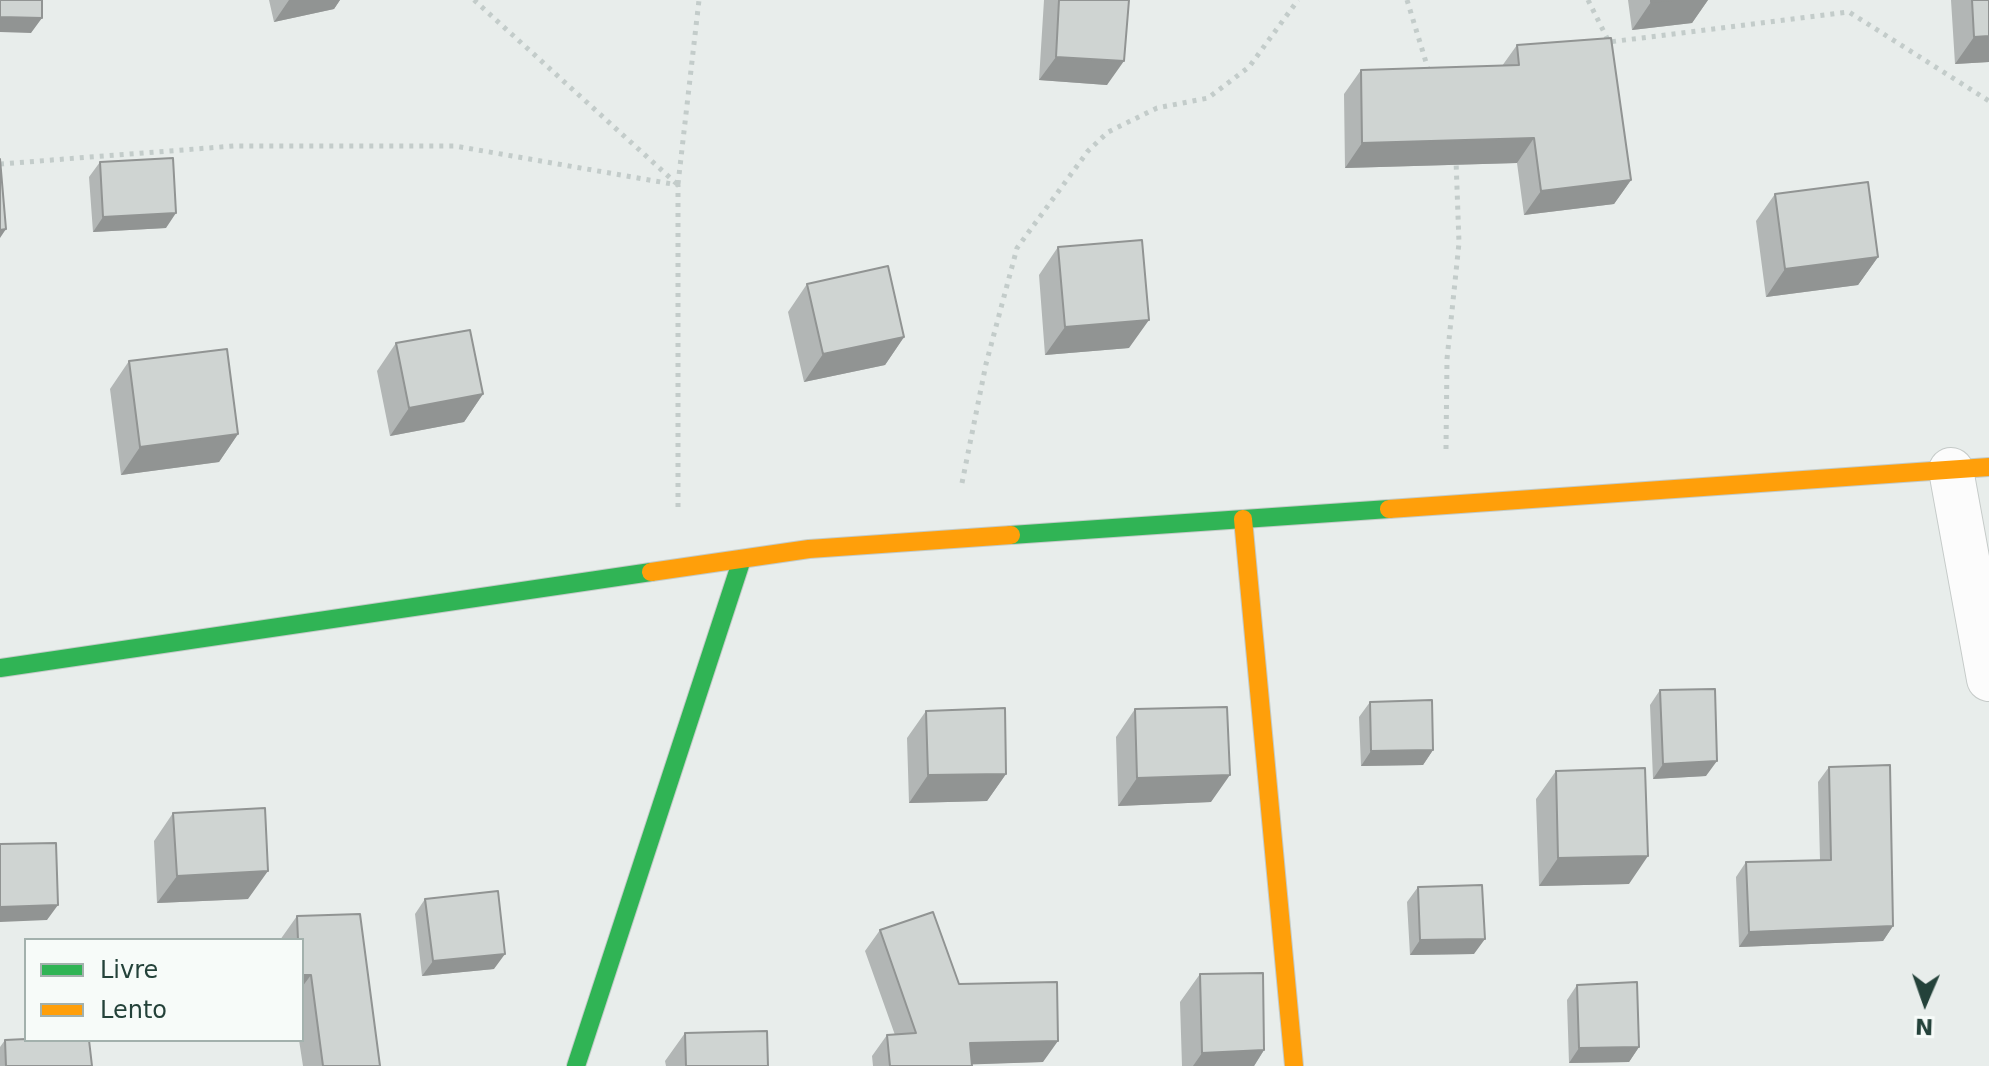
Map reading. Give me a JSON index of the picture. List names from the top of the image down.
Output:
{
  "legend": ["Livre", "Lento"],
  "north": "bottom"
}
